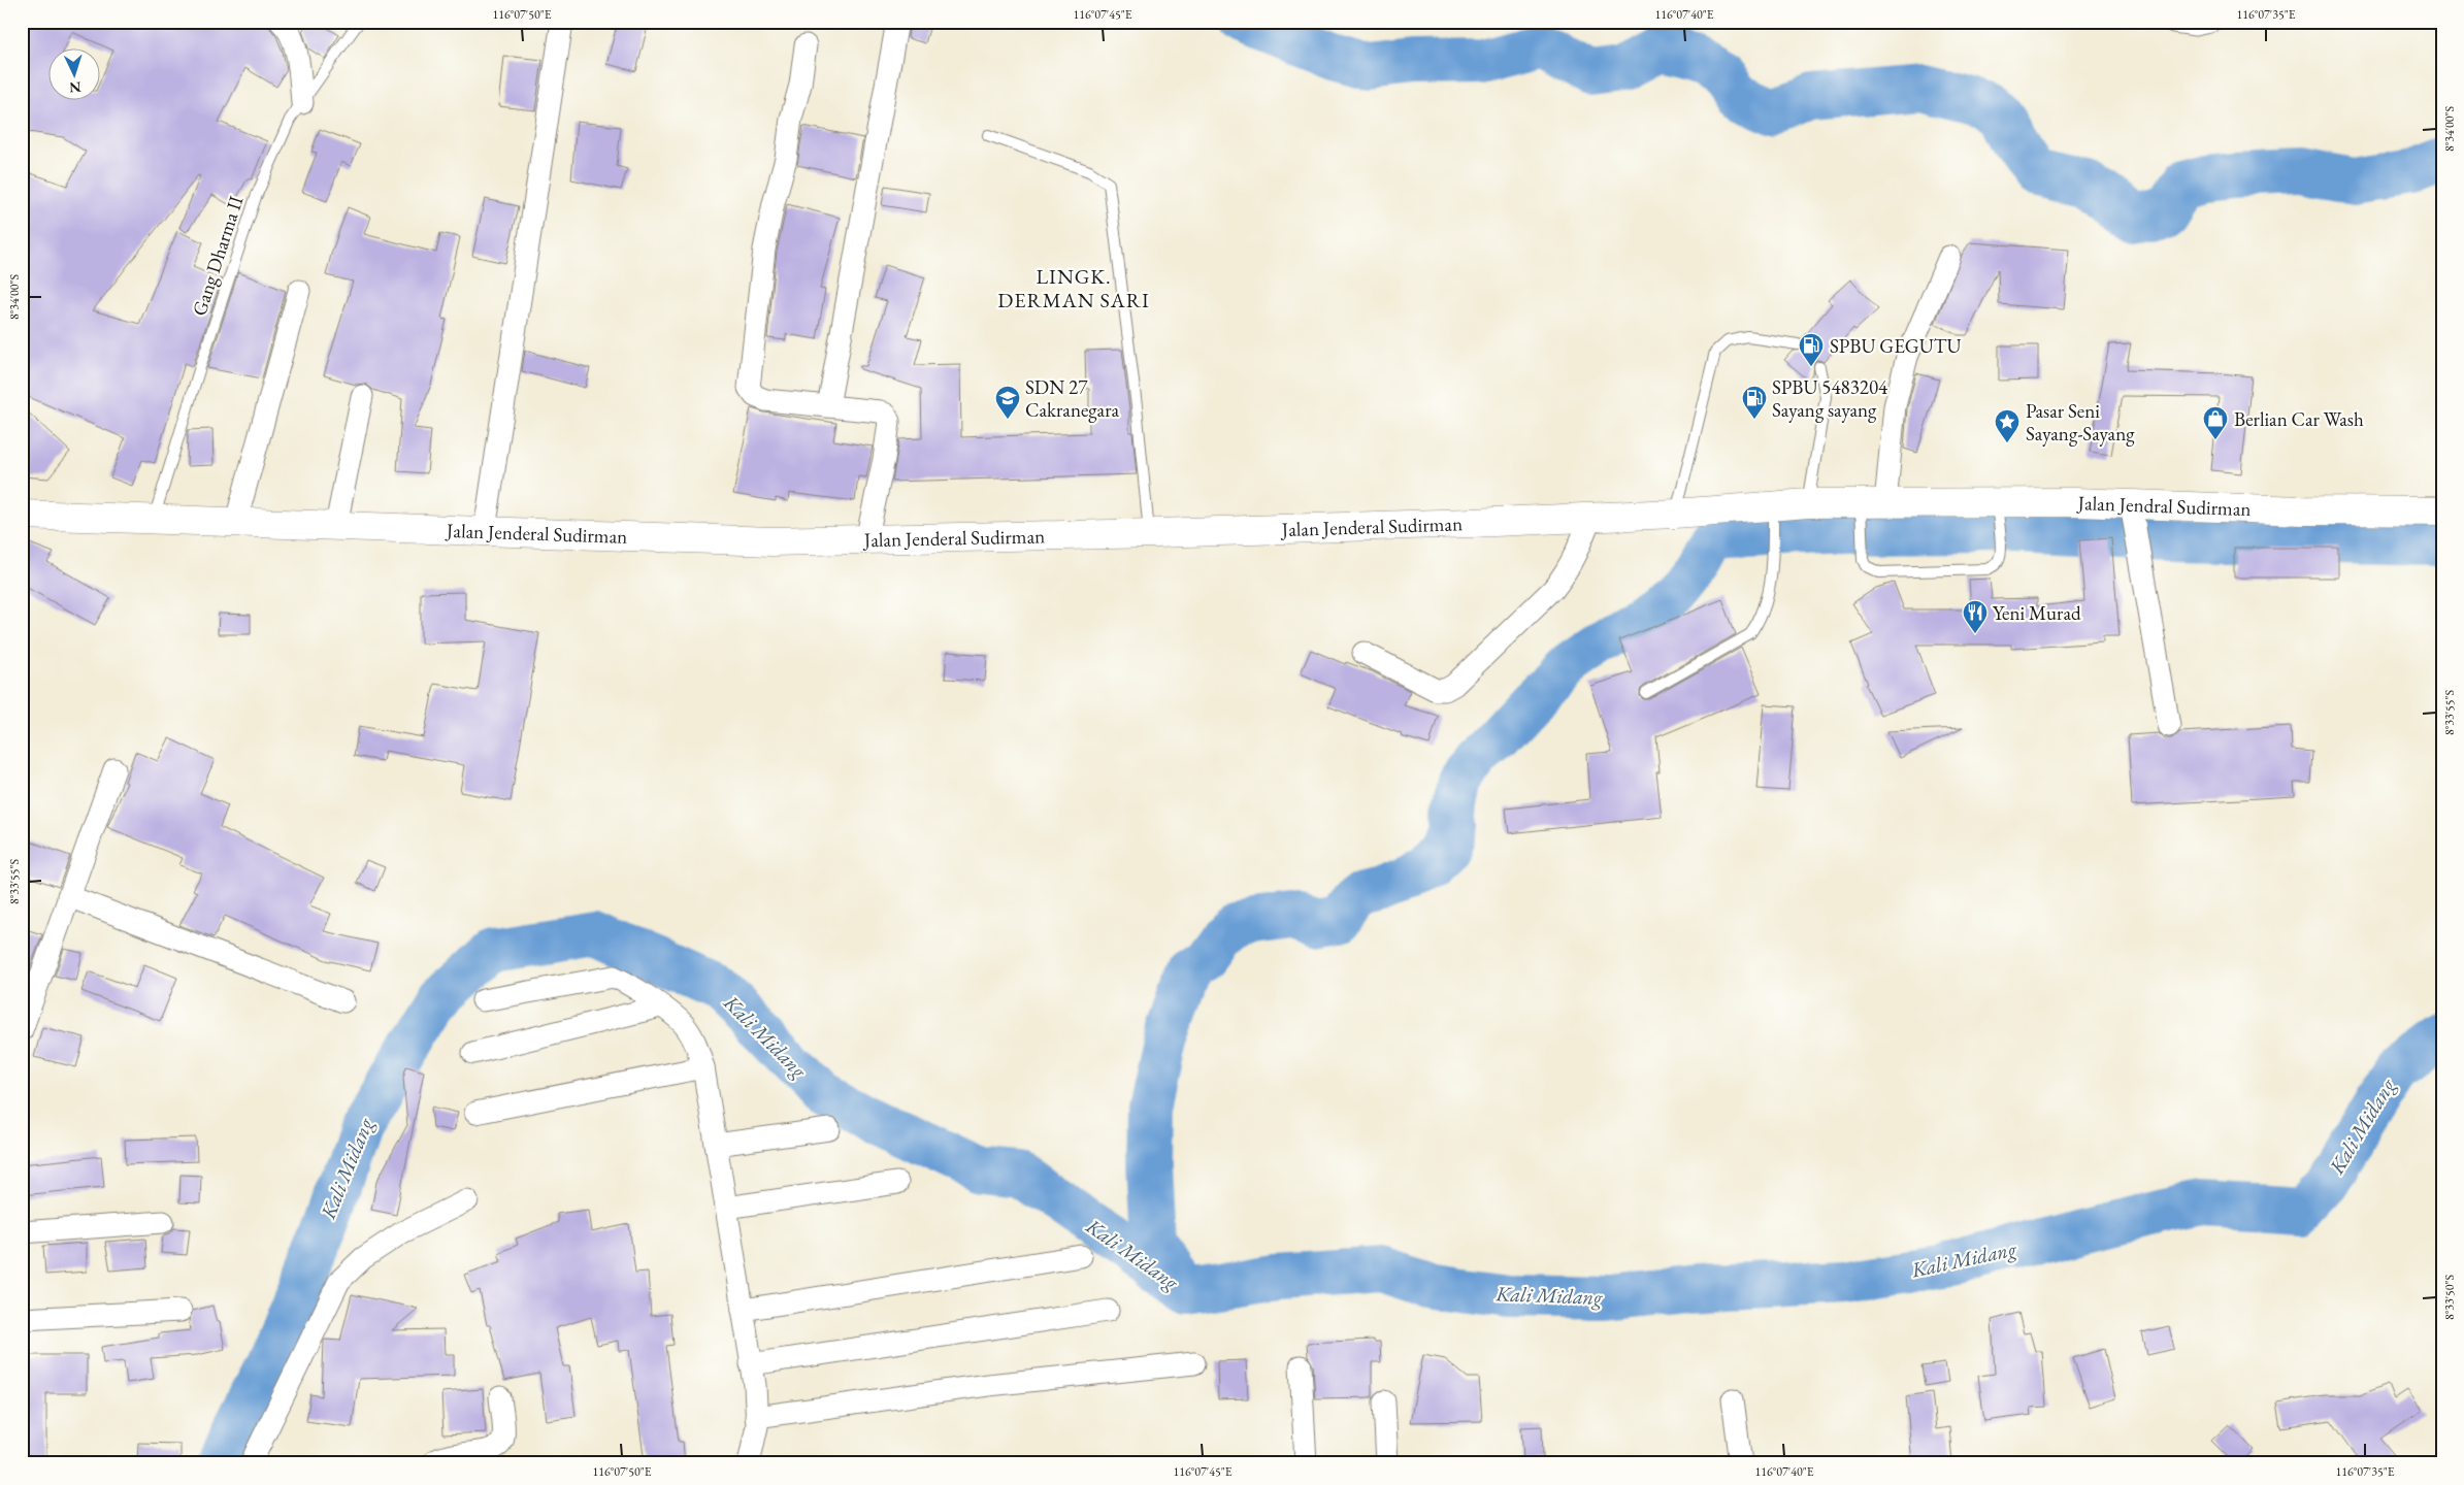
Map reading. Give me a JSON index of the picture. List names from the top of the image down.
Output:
{
  "streets": {
    "highway": ["Jalan Jendral Sudirman", "Jalan Jenderal Sudirman"],
    "lane": ["Gang Dharma II"]
  },
  "crossings": [
    ["Gang Dharma II", "Jalan Jenderal Sudirman"],
    ["Jalan Jendral Sudirman", "Jalan Jenderal Sudirman"]
  ],
  "districts": ["LINGK. DERMAN SARI"],
  "water": ["Kali Midang"],
  "places": {
    "fuel station": ["SPBU GEGUTU", "SPBU 5483204 Sayang sayang"],
    "school or university": ["SDN 27 Cakranegara"],
    "shop": ["Berlian Car Wash"],
    "place": ["Pasar Seni Sayang-Sayang"],
    "restaurant": ["Yeni Murad"]
  },
  "north": "bottom",
  "coordinates": [
    "116°07'50\"E",
    "116°07'45\"E",
    "116°07'40\"E",
    "116°07'35\"E",
    "8°34'00\"S",
    "8°33'55\"S",
    "8°33'50\"S"
  ]
}
